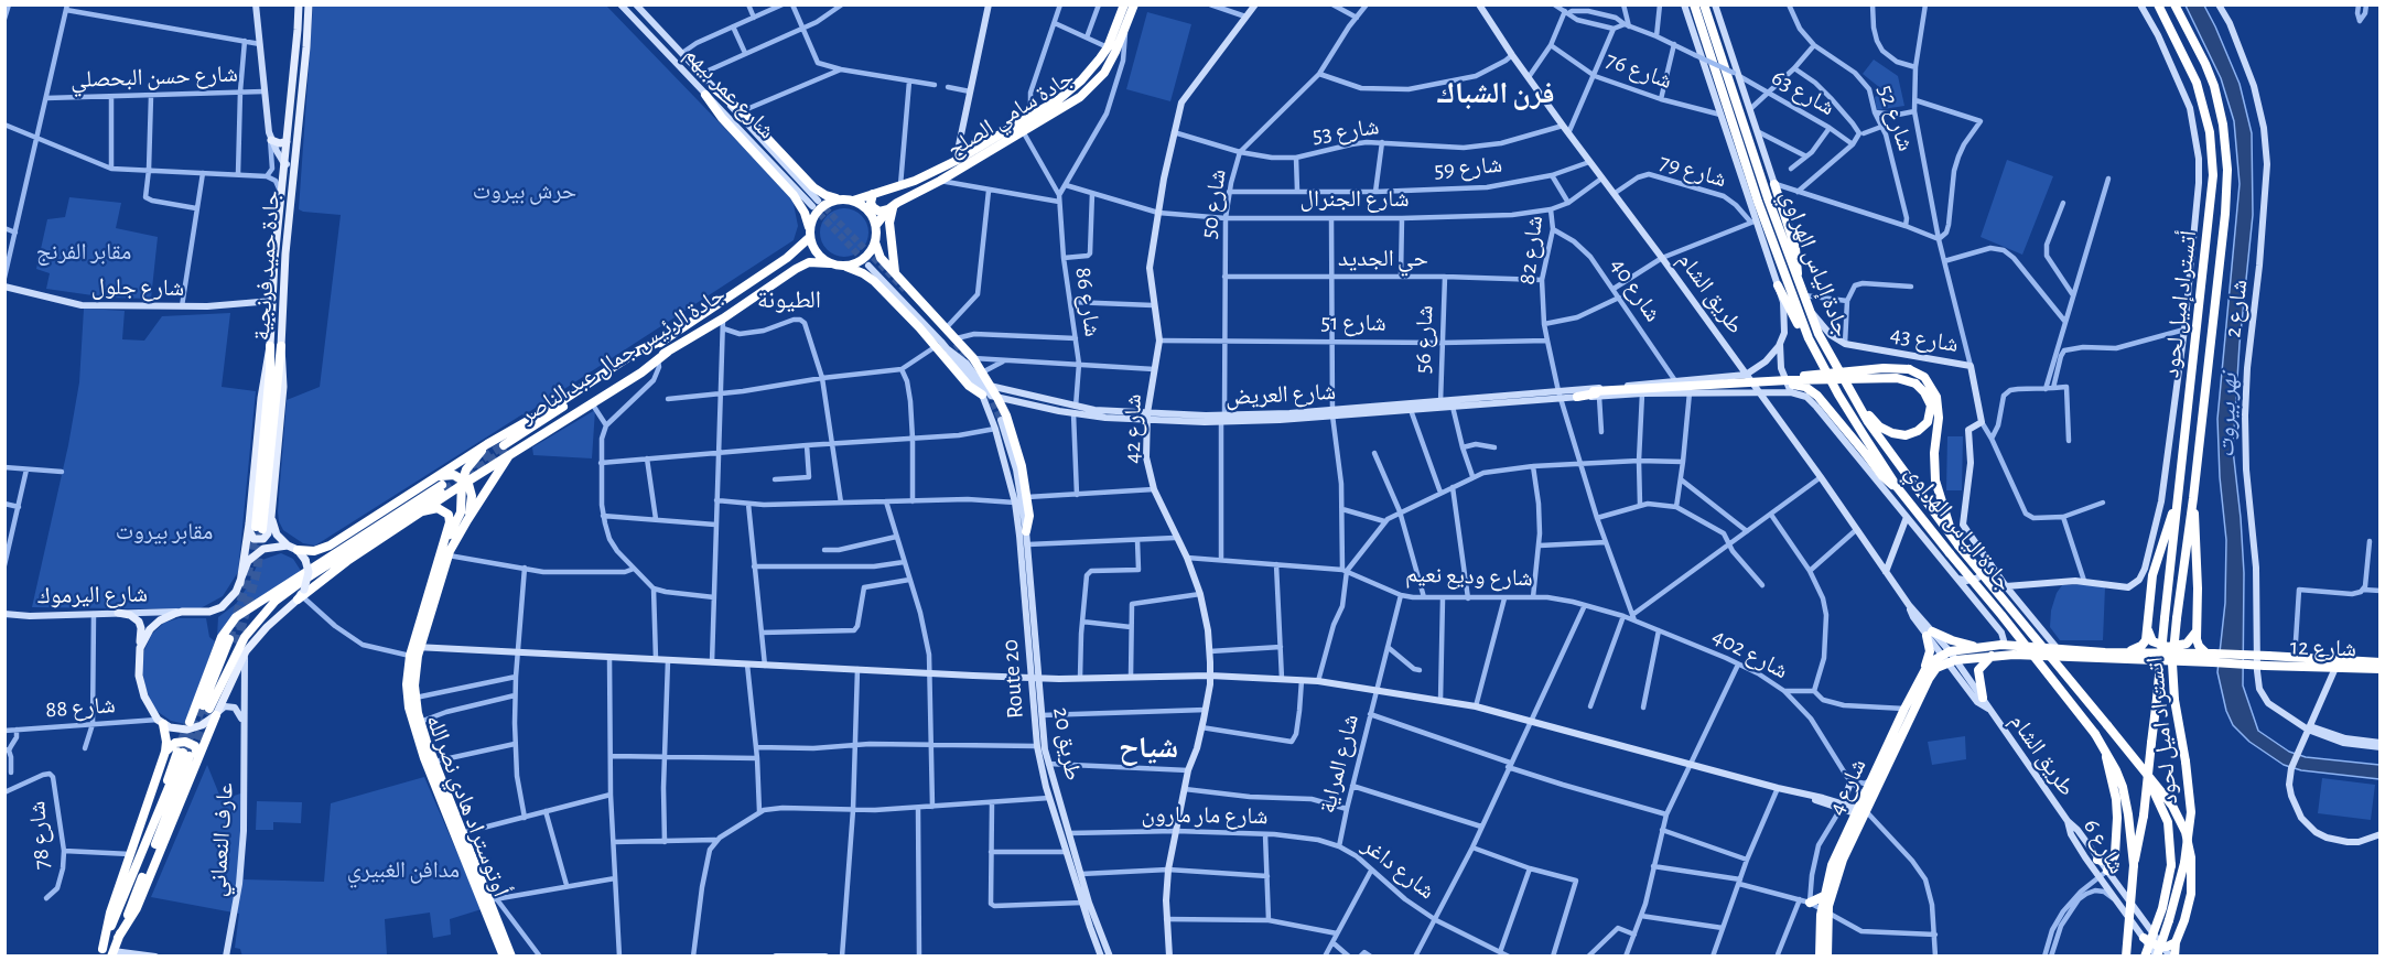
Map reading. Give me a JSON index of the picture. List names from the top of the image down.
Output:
{
  "streets": {
    "highway": [
      "جادة سامي الصلح",
      "جادة إلياس الهراوي",
      "جادة حميد فرنجية",
      "أتستراد إميل لحود",
      "جادة الرئيس جمال عبد الناصر",
      "جادة الياس الهراوي",
      "شارع 12",
      "اتستراد اميل لحود",
      "شارع 4",
      "أوتوستراد هادي نصرالله"
    ],
    "street": [
      "شارع 76",
      "شارع حسن البحصلي",
      "شارع عمر بيهم",
      "شارع 63",
      "شارع 52",
      "شارع 53",
      "شارع 59",
      "شارع 79",
      "شارع الجنرال",
      "شارع 50",
      "شارع 82",
      "حي الجديد",
      "شارع جلول",
      "شارع 40",
      "طريق الشام",
      "شارع 86",
      "شارع 2",
      "شارع 51",
      "شارع 56",
      "شارع 43",
      "شارع العريض",
      "شارع 42",
      "شارع وديع نعيم",
      "شارع اليرموك",
      "شارع 402",
      "Route 20",
      "شارع 88",
      "طريق 20",
      "شارع المراية",
      "شارع مار مارون",
      "شارع 78",
      "عارف النعماني",
      "شارع 6",
      "شارع داغر"
    ]
  },
  "crossings": [
    ["شارع 76", "جادة إلياس الهراوي"],
    ["شارع 63", "جادة إلياس الهراوي"],
    ["جادة سامي الصلح", "جادة الرئيس جمال عبد الناصر"],
    ["شارع 53", "شارع 50"],
    ["شارع 53", "طريق الشام"],
    ["شارع 53", "شارع 42"],
    ["شارع 59", "شارع 50"],
    ["شارع 59", "طريق الشام"],
    ["شارع 79", "جادة إلياس الهراوي"],
    ["شارع 79", "طريق الشام"],
    ["شارع الجنرال", "شارع 50"],
    ["شارع الجنرال", "شارع 82"],
    ["شارع الجنرال", "شارع 42"],
    ["شارع 50", "حي الجديد"],
    ["شارع 50", "شارع 51"],
    ["شارع 50", "شارع العريض"],
    ["شارع 50", "شارع وديع نعيم"],
    ["شارع 82", "حي الجديد"],
    ["شارع 82", "شارع 40"],
    ["شارع 82", "طريق الشام"],
    ["شارع 82", "شارع 51"],
    ["شارع 82", "شارع العريض"],
    ["شارع 82", "شارع وديع نعيم"],
    ["شارع 82", "شارع 402"],
    ["حي الجديد", "شارع 56"],
    ["جادة إلياس الهراوي", "جادة الياس الهراوي"],
    ["جادة حميد فرنجية", "شارع جلول"],
    ["شارع 40", "شارع العريض"],
    ["طريق الشام", "شارع العريض"],
    ["طريق الشام", "شارع 4"],
    ["طريق الشام", "شارع 6"],
    ["شارع 86", "شارع العريض"],
    ["أتستراد إميل لحود", "اتستراد اميل لحود"],
    ["شارع 51", "شارع 56"],
    ["شارع 51", "شارع 42"],
    ["شارع 56", "شارع العريض"],
    ["شارع العريض", "شارع 42"],
    ["شارع 42", "شارع وديع نعيم"],
    ["شارع 42", "شارع مار مارون"],
    ["جادة الياس الهراوي", "اتستراد اميل لحود"],
    ["شارع وديع نعيم", "شارع 402"],
    ["شارع وديع نعيم", "شارع المراية"],
    ["شارع 402", "شارع 4"],
    ["اتستراد اميل لحود", "شارع 6"],
    ["طريق 20", "شارع مار مارون"],
    ["شارع المراية", "شارع مار مارون"],
    ["شارع المراية", "شارع داغر"],
    ["شارع مار مارون", "شارع داغر"]
  ],
  "districts": ["فرن الشباك", "الطيونة", "شياح"],
  "water": ["نهر بيروت"],
  "parks": [
    "حرش بيروت",
    "مقابر الفرنج",
    "مقابر بيروت",
    "مدافن الغبيري"
  ]
}
